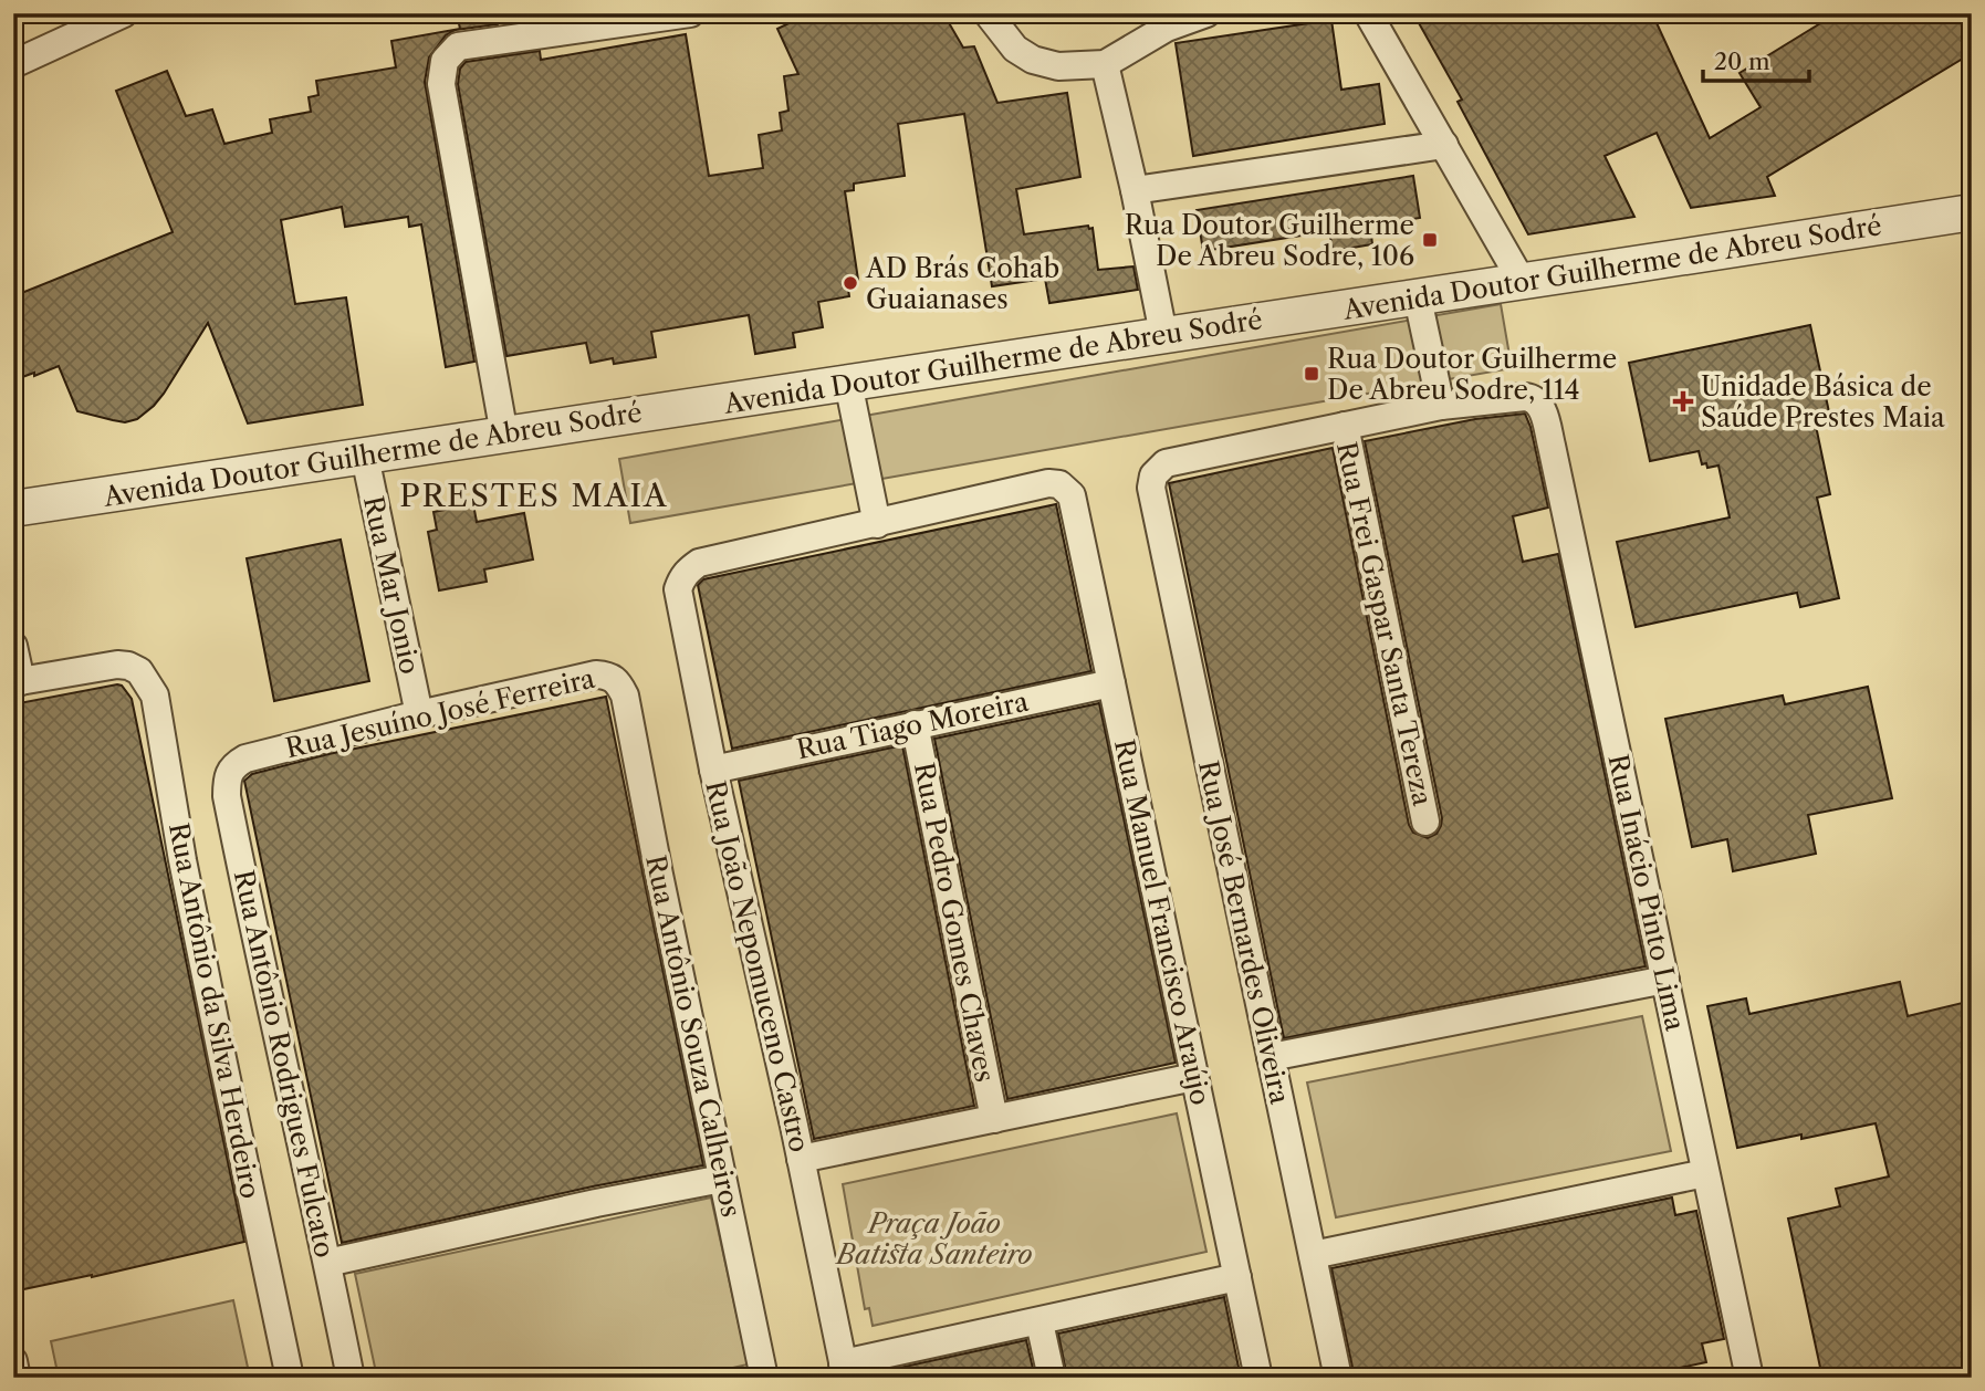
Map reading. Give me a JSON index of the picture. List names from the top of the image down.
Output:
{
  "streets": {
    "street": [
      "Avenida Doutor Guilherme de Abreu Sodré",
      "Rua Mar Jonio",
      "Rua Frei Gaspar Santa Tereza",
      "Rua Jesuíno José Ferreira",
      "Rua Tiago Moreira",
      "Rua Inácio Pinto Lima",
      "Rua Pedro Gomes Chaves",
      "Rua Manuel Francisco Araújo",
      "Rua José Bernardes Oliveira",
      "Rua João Nepomuceno Castro",
      "Rua Antônio da Silva Herdeiro",
      "Rua Antônio Souza Calheiros",
      "Rua Antônio Rodrigues Fulcato"
    ]
  },
  "crossings": [
    ["Avenida Doutor Guilherme de Abreu Sodré", "Rua Mar Jonio"],
    ["Rua Mar Jonio", "Rua Jesuíno José Ferreira"],
    ["Rua Frei Gaspar Santa Tereza", "Rua José Bernardes Oliveira"],
    ["Rua Jesuíno José Ferreira", "Rua Antônio Souza Calheiros"],
    ["Rua Jesuíno José Ferreira", "Rua Antônio Rodrigues Fulcato"],
    ["Rua Tiago Moreira", "Rua Pedro Gomes Chaves"],
    ["Rua Tiago Moreira", "Rua Manuel Francisco Araújo"],
    ["Rua Tiago Moreira", "Rua João Nepomuceno Castro"],
    ["Rua Manuel Francisco Araújo", "Rua João Nepomuceno Castro"]
  ],
  "districts": ["PRESTES MAIA"],
  "parks": ["Praça João Batista Santeiro"],
  "places": {
    "transit": ["Rua Doutor Guilherme De Abreu Sodre, 106", "Rua Doutor Guilherme De Abreu Sodre, 114"],
    "other": ["AD Brás Cohab Guaianases"],
    "health": ["Unidade Básica de Saúde Prestes Maia"]
  },
  "scale_bar": "20 m"
}
